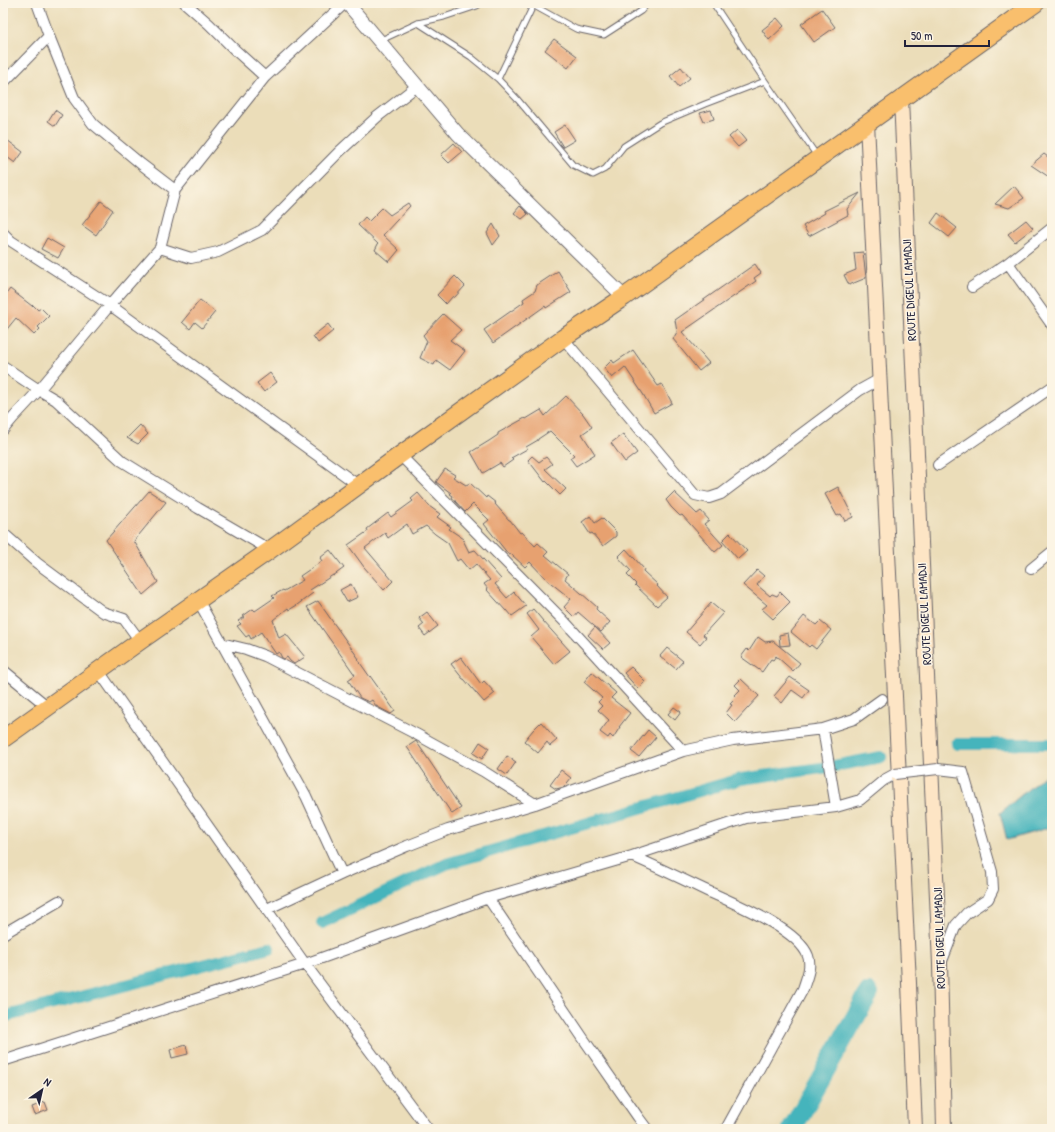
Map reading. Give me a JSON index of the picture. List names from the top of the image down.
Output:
{
  "streets": {
    "main road": ["ROUTE DIGEUL LAMADJI"]
  },
  "scale_bar": "50 m",
  "north": "top right"
}
